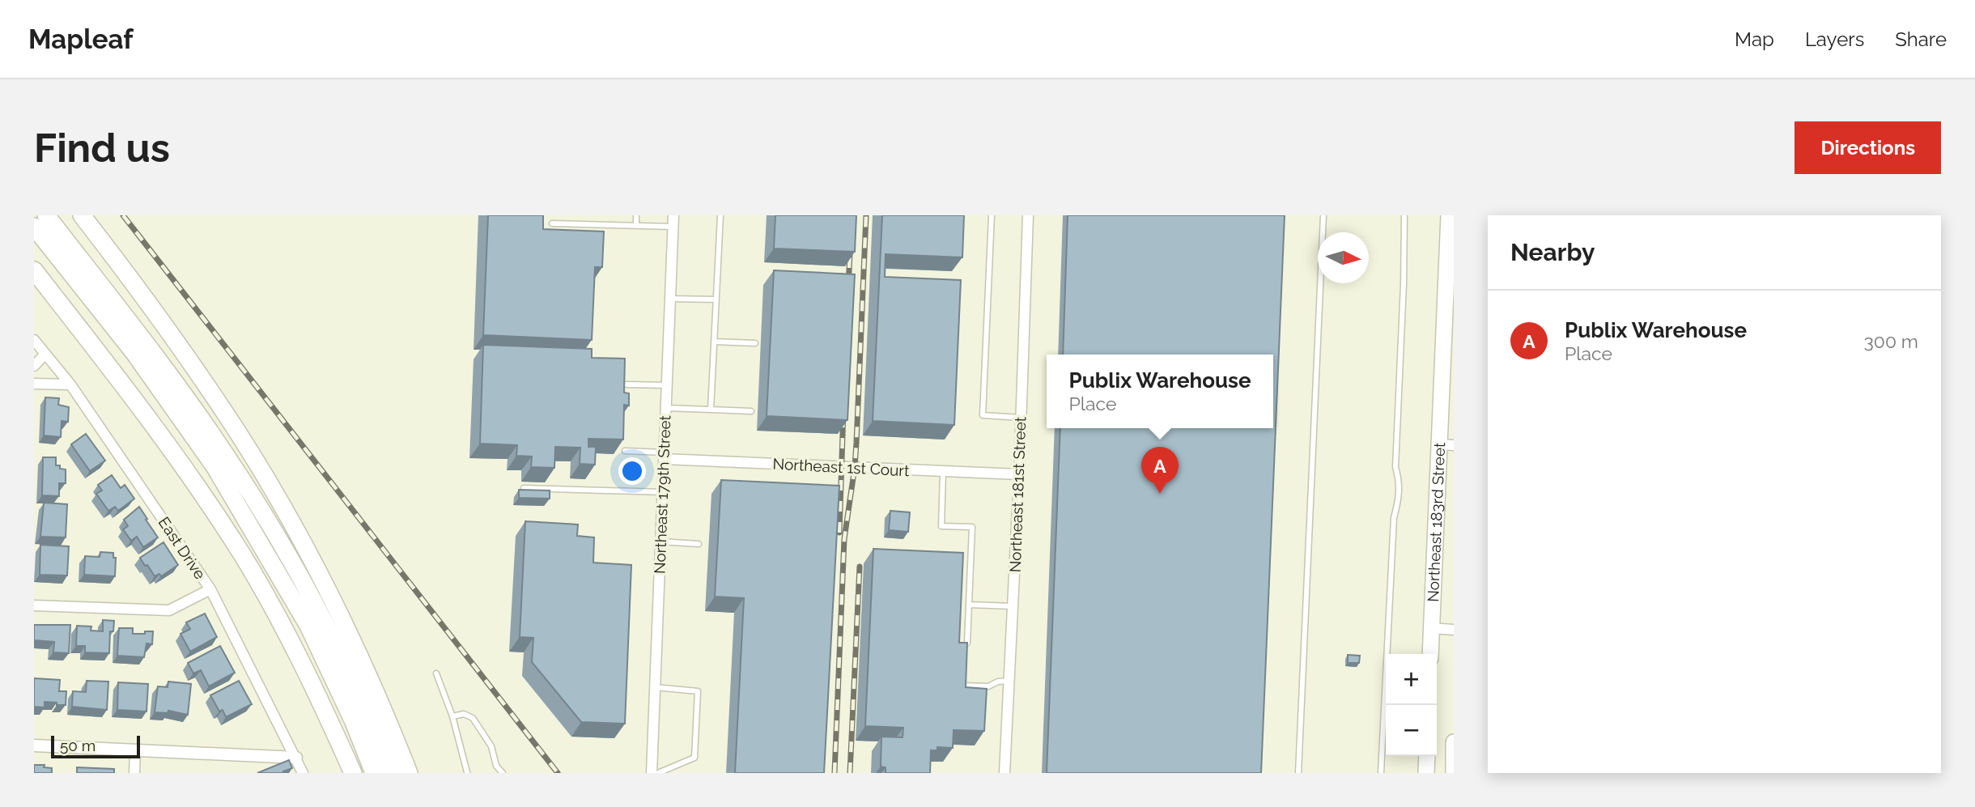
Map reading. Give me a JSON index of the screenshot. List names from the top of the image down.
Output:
{
  "streets": {
    "main road": ["Northeast 183rd Street"],
    "street": [
      "Northeast 1st Court",
      "Northeast 179th Street",
      "Northeast 181st Street",
      "East Drive"
    ]
  },
  "crossings": [
    ["Northeast 1st Court", "Northeast 179th Street"],
    ["Northeast 1st Court", "Northeast 181st Street"]
  ],
  "scale_bar": "50 m",
  "north": "right",
  "page": {
    "header": "Mapleaf",
    "nav": ["Map", "Layers", "Share"],
    "buttons": "Directions",
    "title": "Find us",
    "heading": "Nearby",
    "list": [
      {
        "mark": "A",
        "name": "Publix Warehouse",
        "note": "Place",
        "value": "300 m"
      }
    ],
    "popup": ["Publix Warehouse", "Place"],
    "pins": "A",
    "map_buttons": ["+", "−"],
    "scale": "50 m"
  }
}
